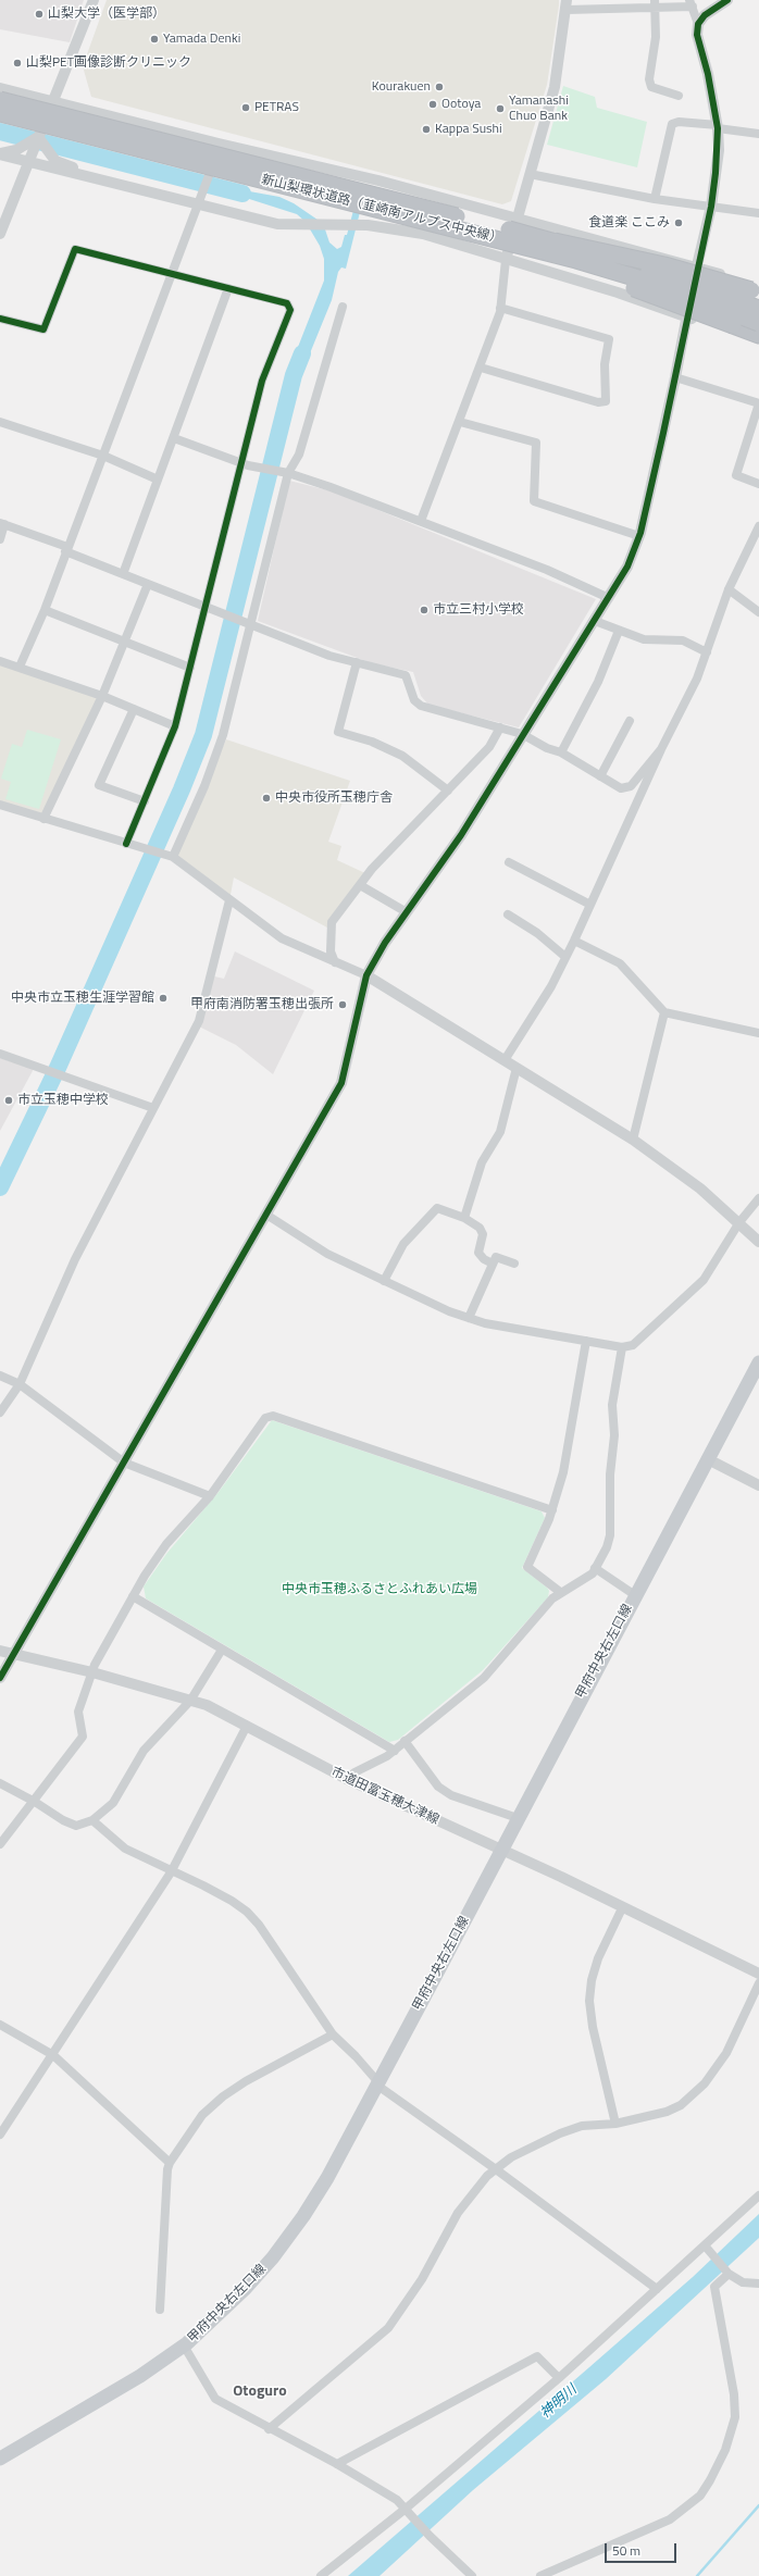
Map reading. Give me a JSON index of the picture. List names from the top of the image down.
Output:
{
  "streets": {
    "highway": ["新山梨環状道路（韮崎南アルプス中央線）"],
    "main road": ["甲府中央右左口線"],
    "street": ["市道田富玉穂大津線"]
  },
  "crossings": [
    ["甲府中央右左口線", "市道田富玉穂大津線"]
  ],
  "districts": ["Otoguro"],
  "water": ["神明川"],
  "parks": ["中央市玉穂ふるさとふれあい広場"],
  "places": [
    "山梨大学（医学部）",
    "Yamada Denki",
    "山梨PET画像診断クリニック",
    "Kourakuen",
    "Ootoya",
    "PETRAS",
    "Yamanashi Chuo Bank",
    "Kappa Sushi",
    "食道楽 ここみ",
    "市立三村小学校",
    "中央市役所玉穂庁舎",
    "中央市立玉穂生涯学習館",
    "甲府南消防署玉穂出張所",
    "市立玉穂中学校"
  ],
  "scale_bar": "50 m"
}
